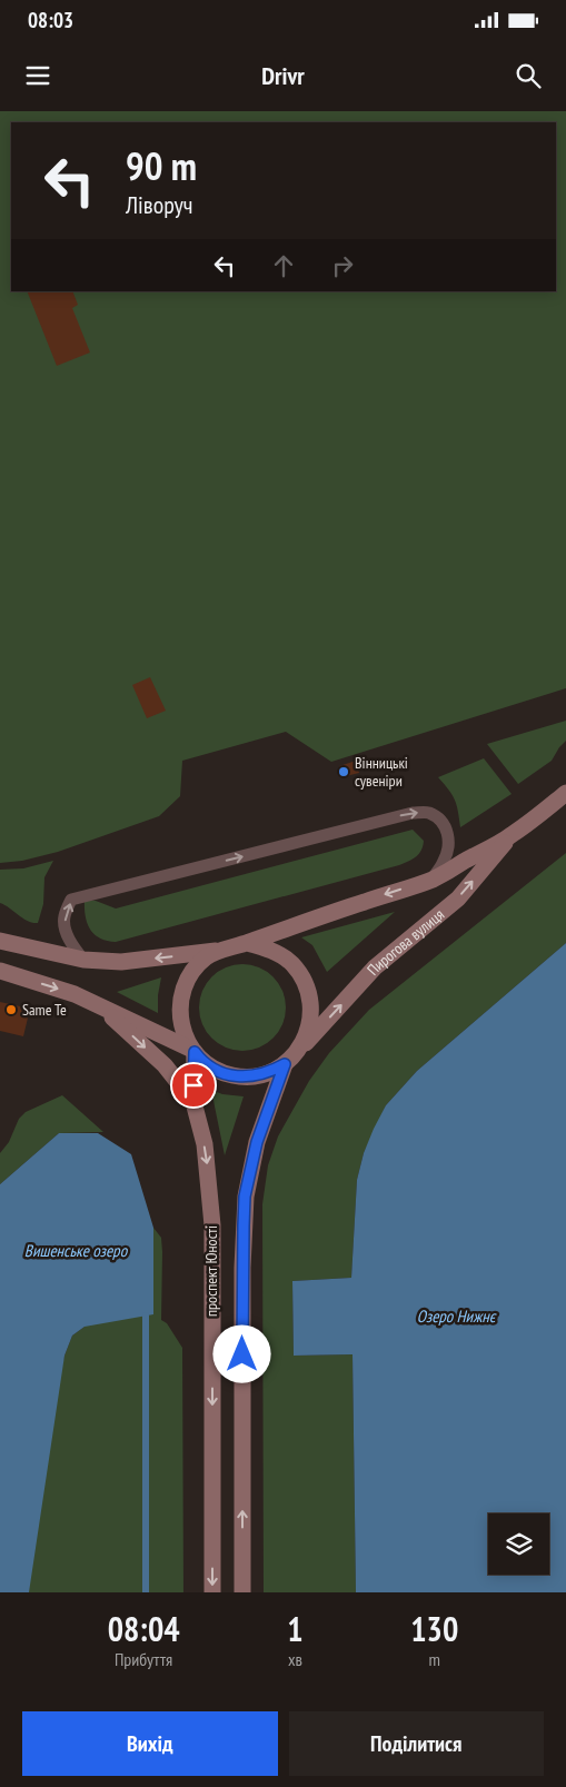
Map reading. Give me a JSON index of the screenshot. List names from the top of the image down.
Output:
{
  "streets": {
    "main road": ["Пирогова вулиця", "проспект Юності"]
  },
  "crossings": [
    ["Пирогова вулиця", "проспект Юності"]
  ],
  "water": ["Вишенське озеро", "Озеро Нижнє"],
  "places": ["Вінницькі сувеніри", "Same Te"],
  "page": {
    "status": "08:03",
    "header": "Drivr",
    "turn": ["90 m", "Ліворуч"],
    "eta": [
      "08:04",
      "Прибуття",
      "1",
      "хв",
      "130",
      "m"
    ],
    "buttons": ["Вихід", "Поділитися"]
  }
}
